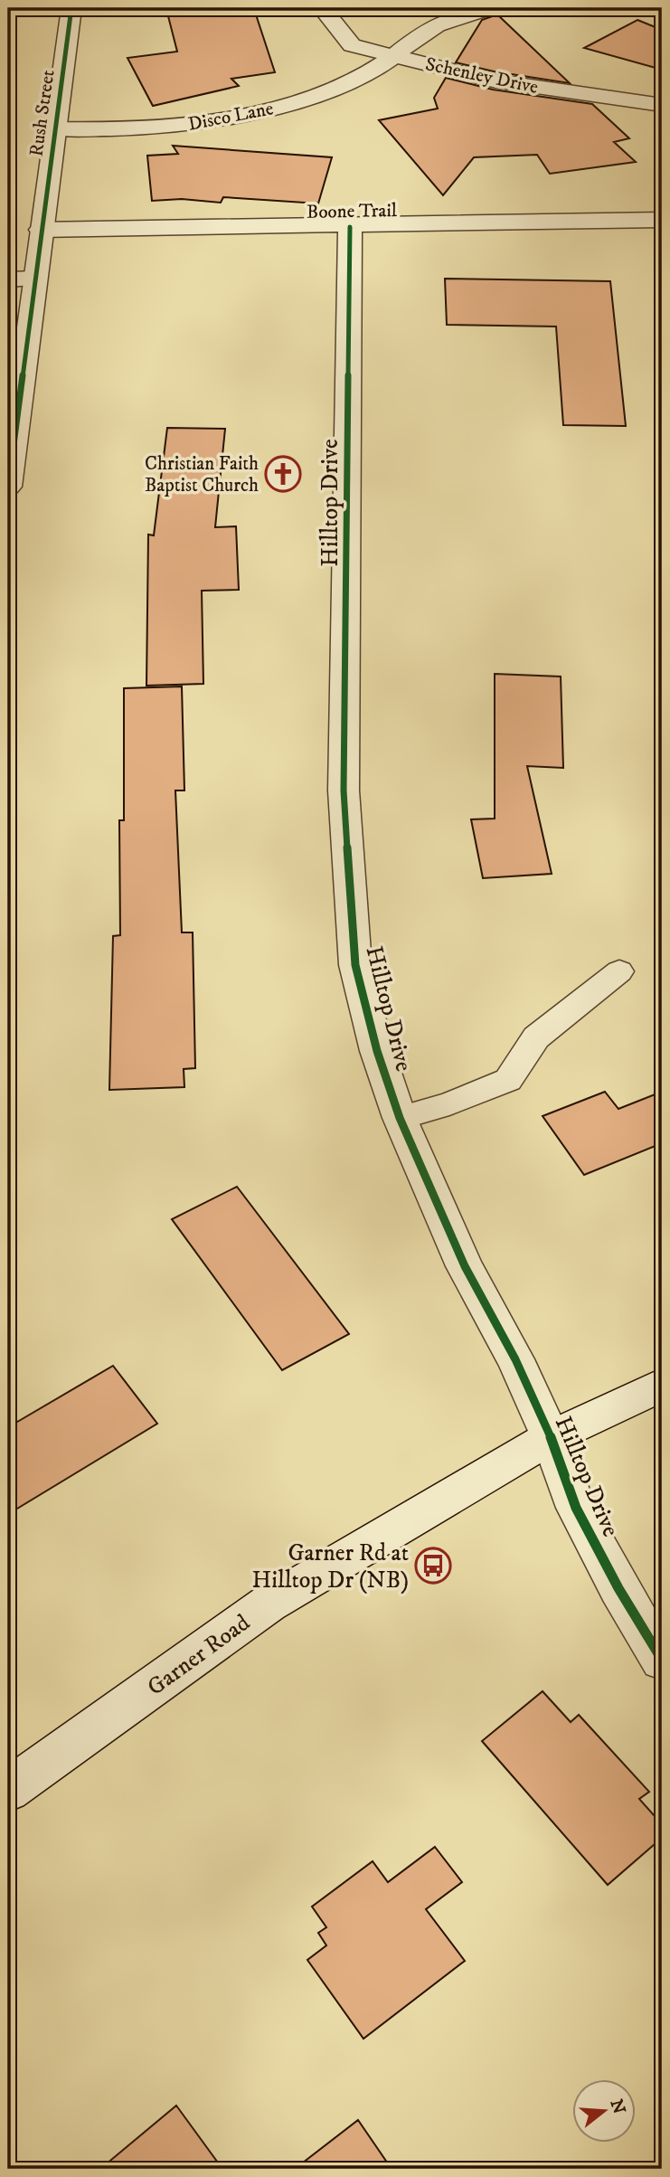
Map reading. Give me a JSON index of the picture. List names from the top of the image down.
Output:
{
  "streets": {
    "street": [
      "Schenley Drive",
      "Rush Street",
      "Disco Lane",
      "Boone Trail",
      "Hilltop Drive",
      "Garner Road"
    ]
  },
  "crossings": [
    ["Schenley Drive", "Disco Lane"],
    ["Rush Street", "Disco Lane"],
    ["Rush Street", "Boone Trail"],
    ["Boone Trail", "Hilltop Drive"],
    ["Hilltop Drive", "Garner Road"]
  ],
  "places": {
    "church": ["Christian Faith Baptist Church"],
    "bus stop": ["Garner Rd at Hilltop Dr (NB)"]
  },
  "north": "right"
}
